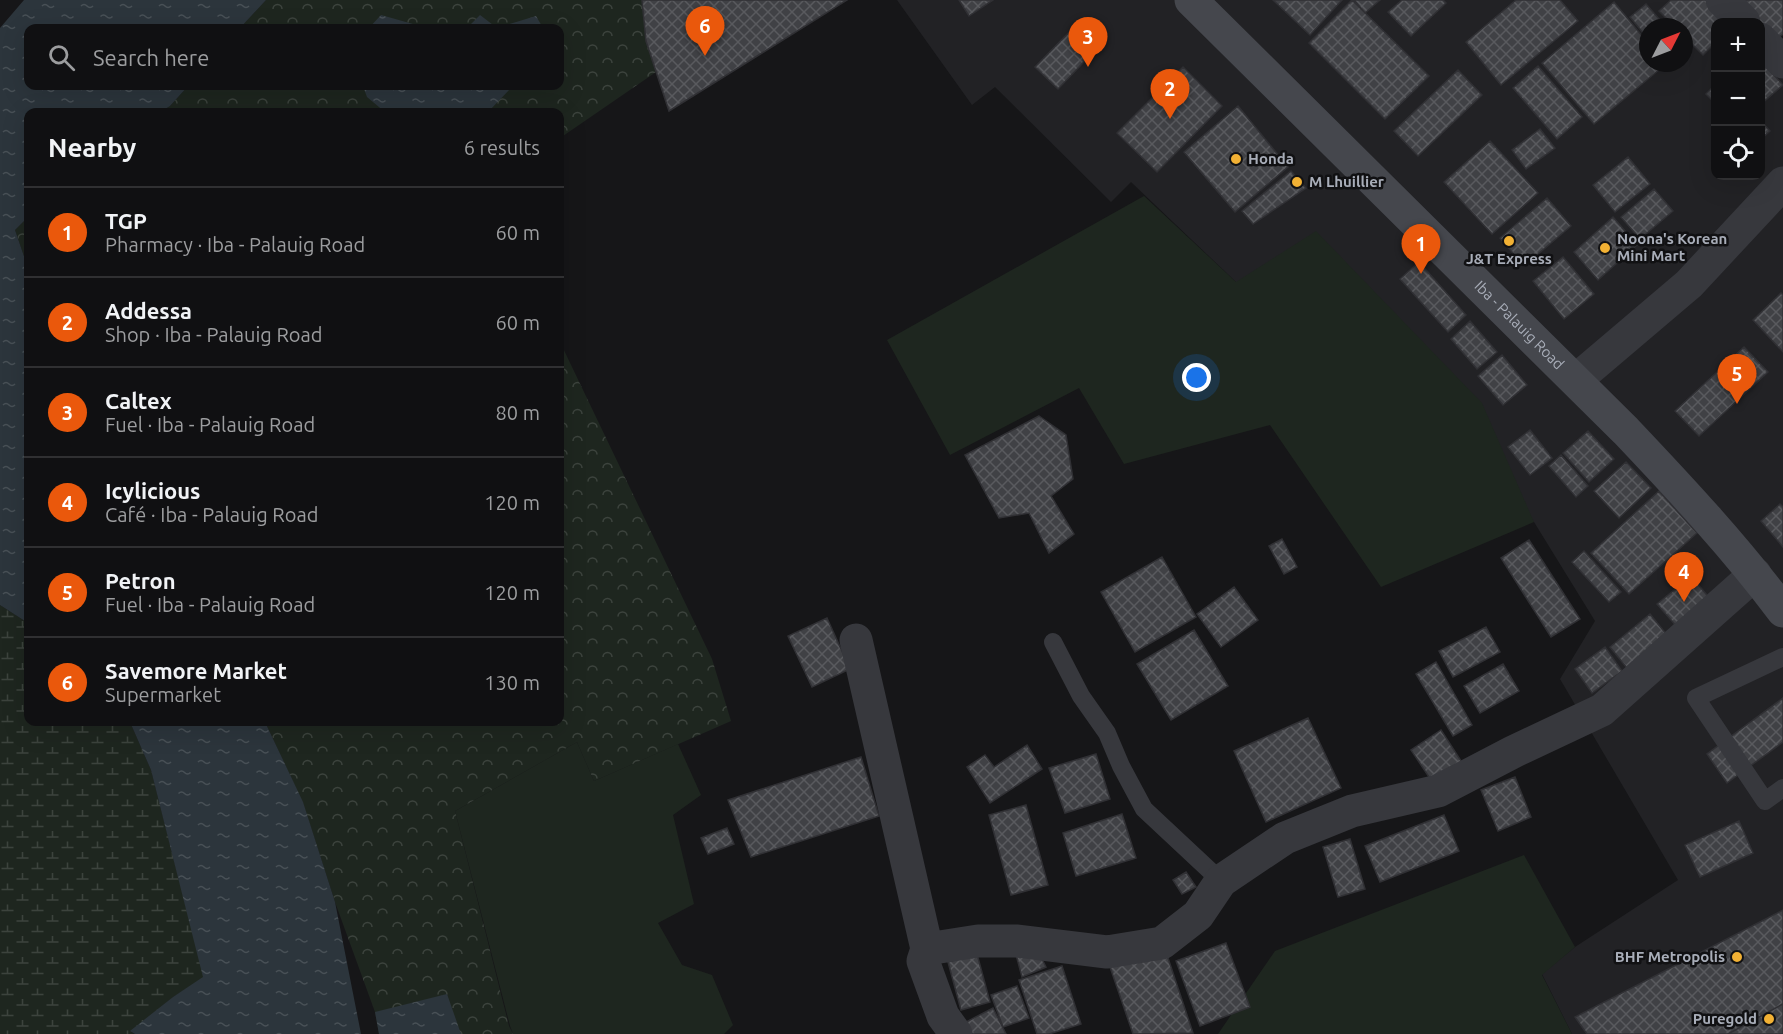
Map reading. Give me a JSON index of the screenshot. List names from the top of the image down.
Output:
{
  "streets": {
    "main road": ["Iba - Palauig Road"]
  },
  "places": [
    "Honda",
    "M Lhuillier",
    "J&T Express",
    "Noona's Korean Mini Mart",
    "BHF Metropolis",
    "Puregold"
  ],
  "north": "top right",
  "page": {
    "pins": [
      "6",
      "3",
      "2",
      "1",
      "5",
      "4"
    ],
    "map_buttons": ["+", "−"],
    "search": "Search here",
    "heading": ["Nearby", "6 results"],
    "list": [
      {
        "mark": "1",
        "name": "TGP",
        "note": "Pharmacy · Iba - Palauig Road",
        "value": "60 m"
      },
      {
        "mark": "2",
        "name": "Addessa",
        "note": "Shop · Iba - Palauig Road",
        "value": "60 m"
      },
      {
        "mark": "3",
        "name": "Caltex",
        "note": "Fuel · Iba - Palauig Road",
        "value": "80 m"
      },
      {
        "mark": "4",
        "name": "Icylicious",
        "note": "Café · Iba - Palauig Road",
        "value": "120 m"
      },
      {
        "mark": "5",
        "name": "Petron",
        "note": "Fuel · Iba - Palauig Road",
        "value": "120 m"
      },
      {
        "mark": "6",
        "name": "Savemore Market",
        "note": "Supermarket",
        "value": "130 m"
      }
    ]
  }
}
